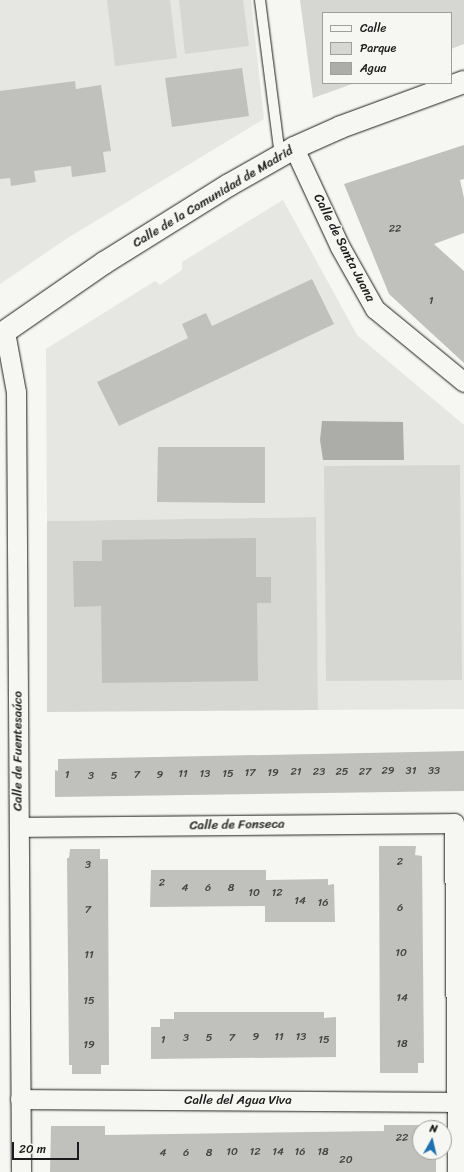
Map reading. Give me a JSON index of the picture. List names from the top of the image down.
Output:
{
  "streets": {
    "street": [
      "Calle de la Comunidad de Madrid",
      "Calle de Santa Juana",
      "Calle de Fuentesaúco",
      "Calle de Fonseca",
      "Calle del Agua Viva"
    ]
  },
  "crossings": [
    ["Calle de la Comunidad de Madrid", "Calle de Santa Juana"],
    ["Calle de la Comunidad de Madrid", "Calle de Fuentesaúco"],
    ["Calle de Fuentesaúco", "Calle de Fonseca"],
    ["Calle de Fuentesaúco", "Calle del Agua Viva"],
    ["Calle de Fonseca", "Calle del Agua Viva"]
  ],
  "house_numbers": [
    "22",
    "1",
    "29",
    "31",
    "33",
    "21",
    "23",
    "25",
    "27",
    "17",
    "19",
    "11",
    "13",
    "15",
    "1",
    "7",
    "9",
    "3",
    "5",
    "2",
    "3",
    "2",
    "4",
    "6",
    "8",
    "10",
    "12",
    "14",
    "16",
    "6",
    "7",
    "10",
    "11",
    "14",
    "15",
    "9",
    "11",
    "13",
    "3",
    "5",
    "7",
    "1",
    "15",
    "18",
    "19",
    "22",
    "10",
    "12",
    "14",
    "16",
    "18",
    "4",
    "6",
    "8",
    "20"
  ],
  "legend": ["Calle", "Parque", "Agua"],
  "scale_bar": "20 m",
  "north": "top"
}
